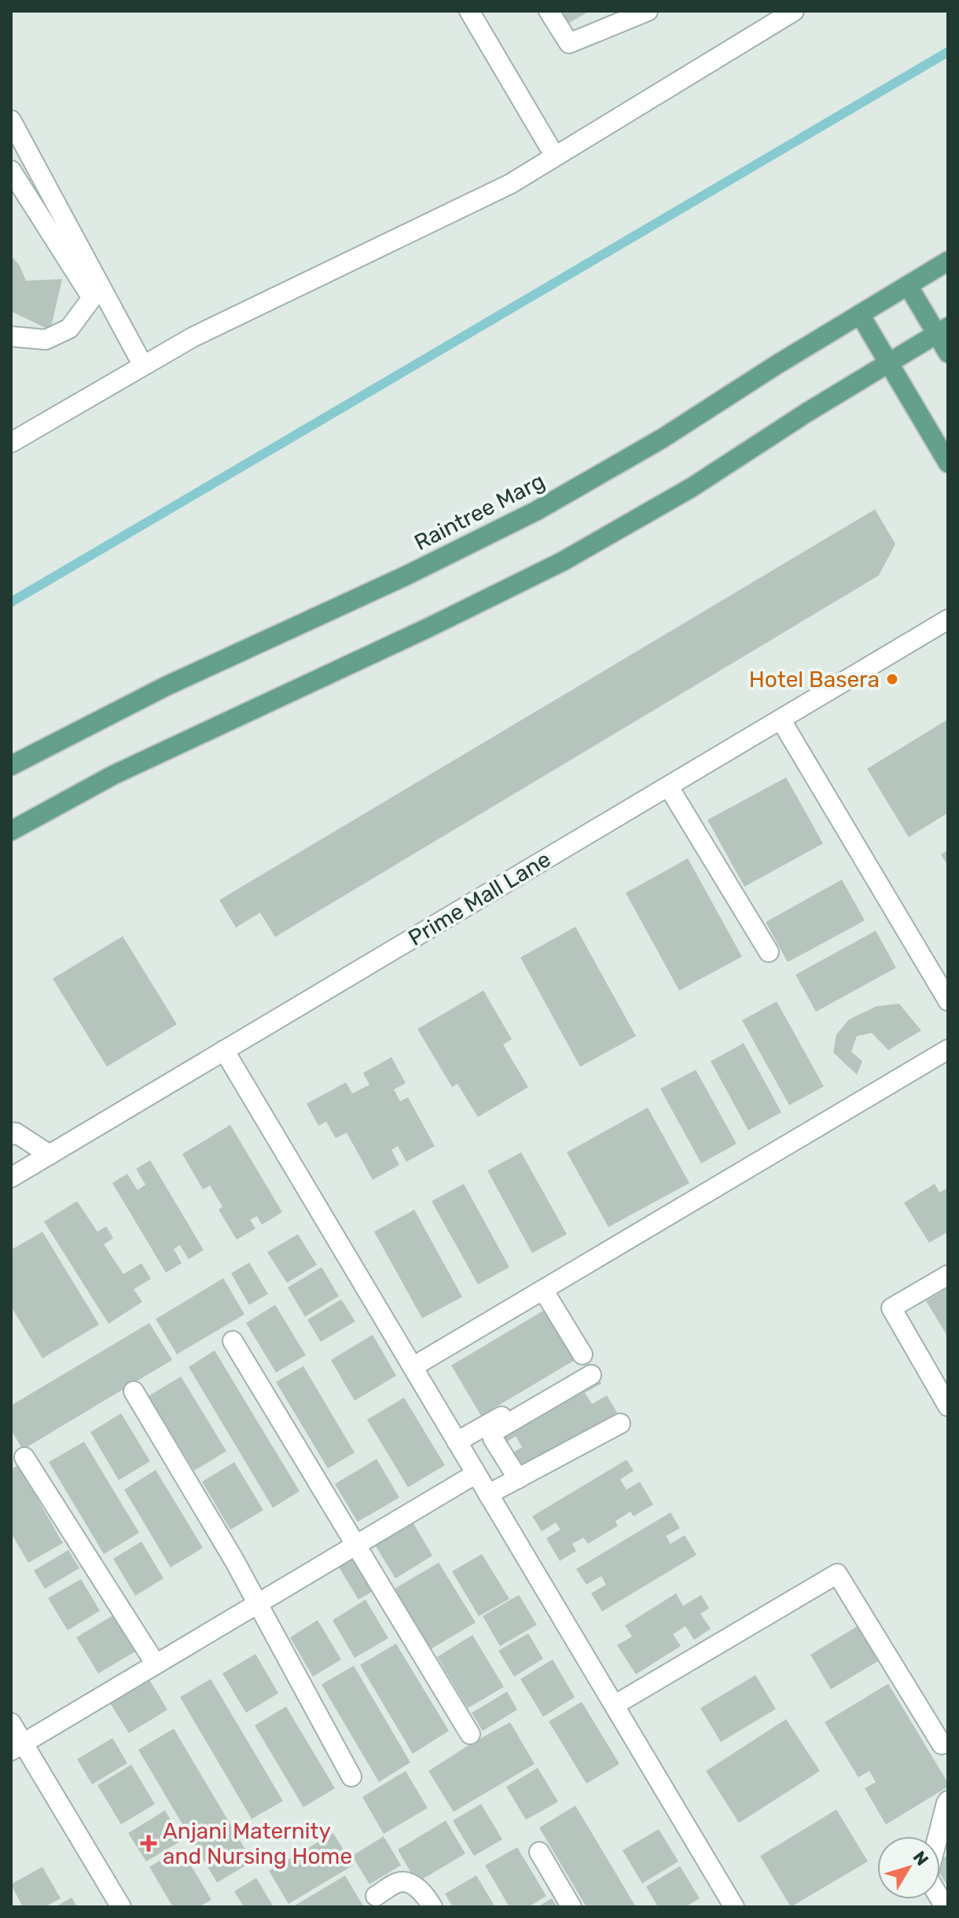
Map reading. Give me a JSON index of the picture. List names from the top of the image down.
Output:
{
  "streets": {
    "main road": ["Raintree Marg"],
    "street": ["Prime Mall Lane"]
  },
  "places": {
    "other": ["Hotel Basera"],
    "health": ["Anjani Maternity and Nursing Home"]
  },
  "north": "top right"
}
